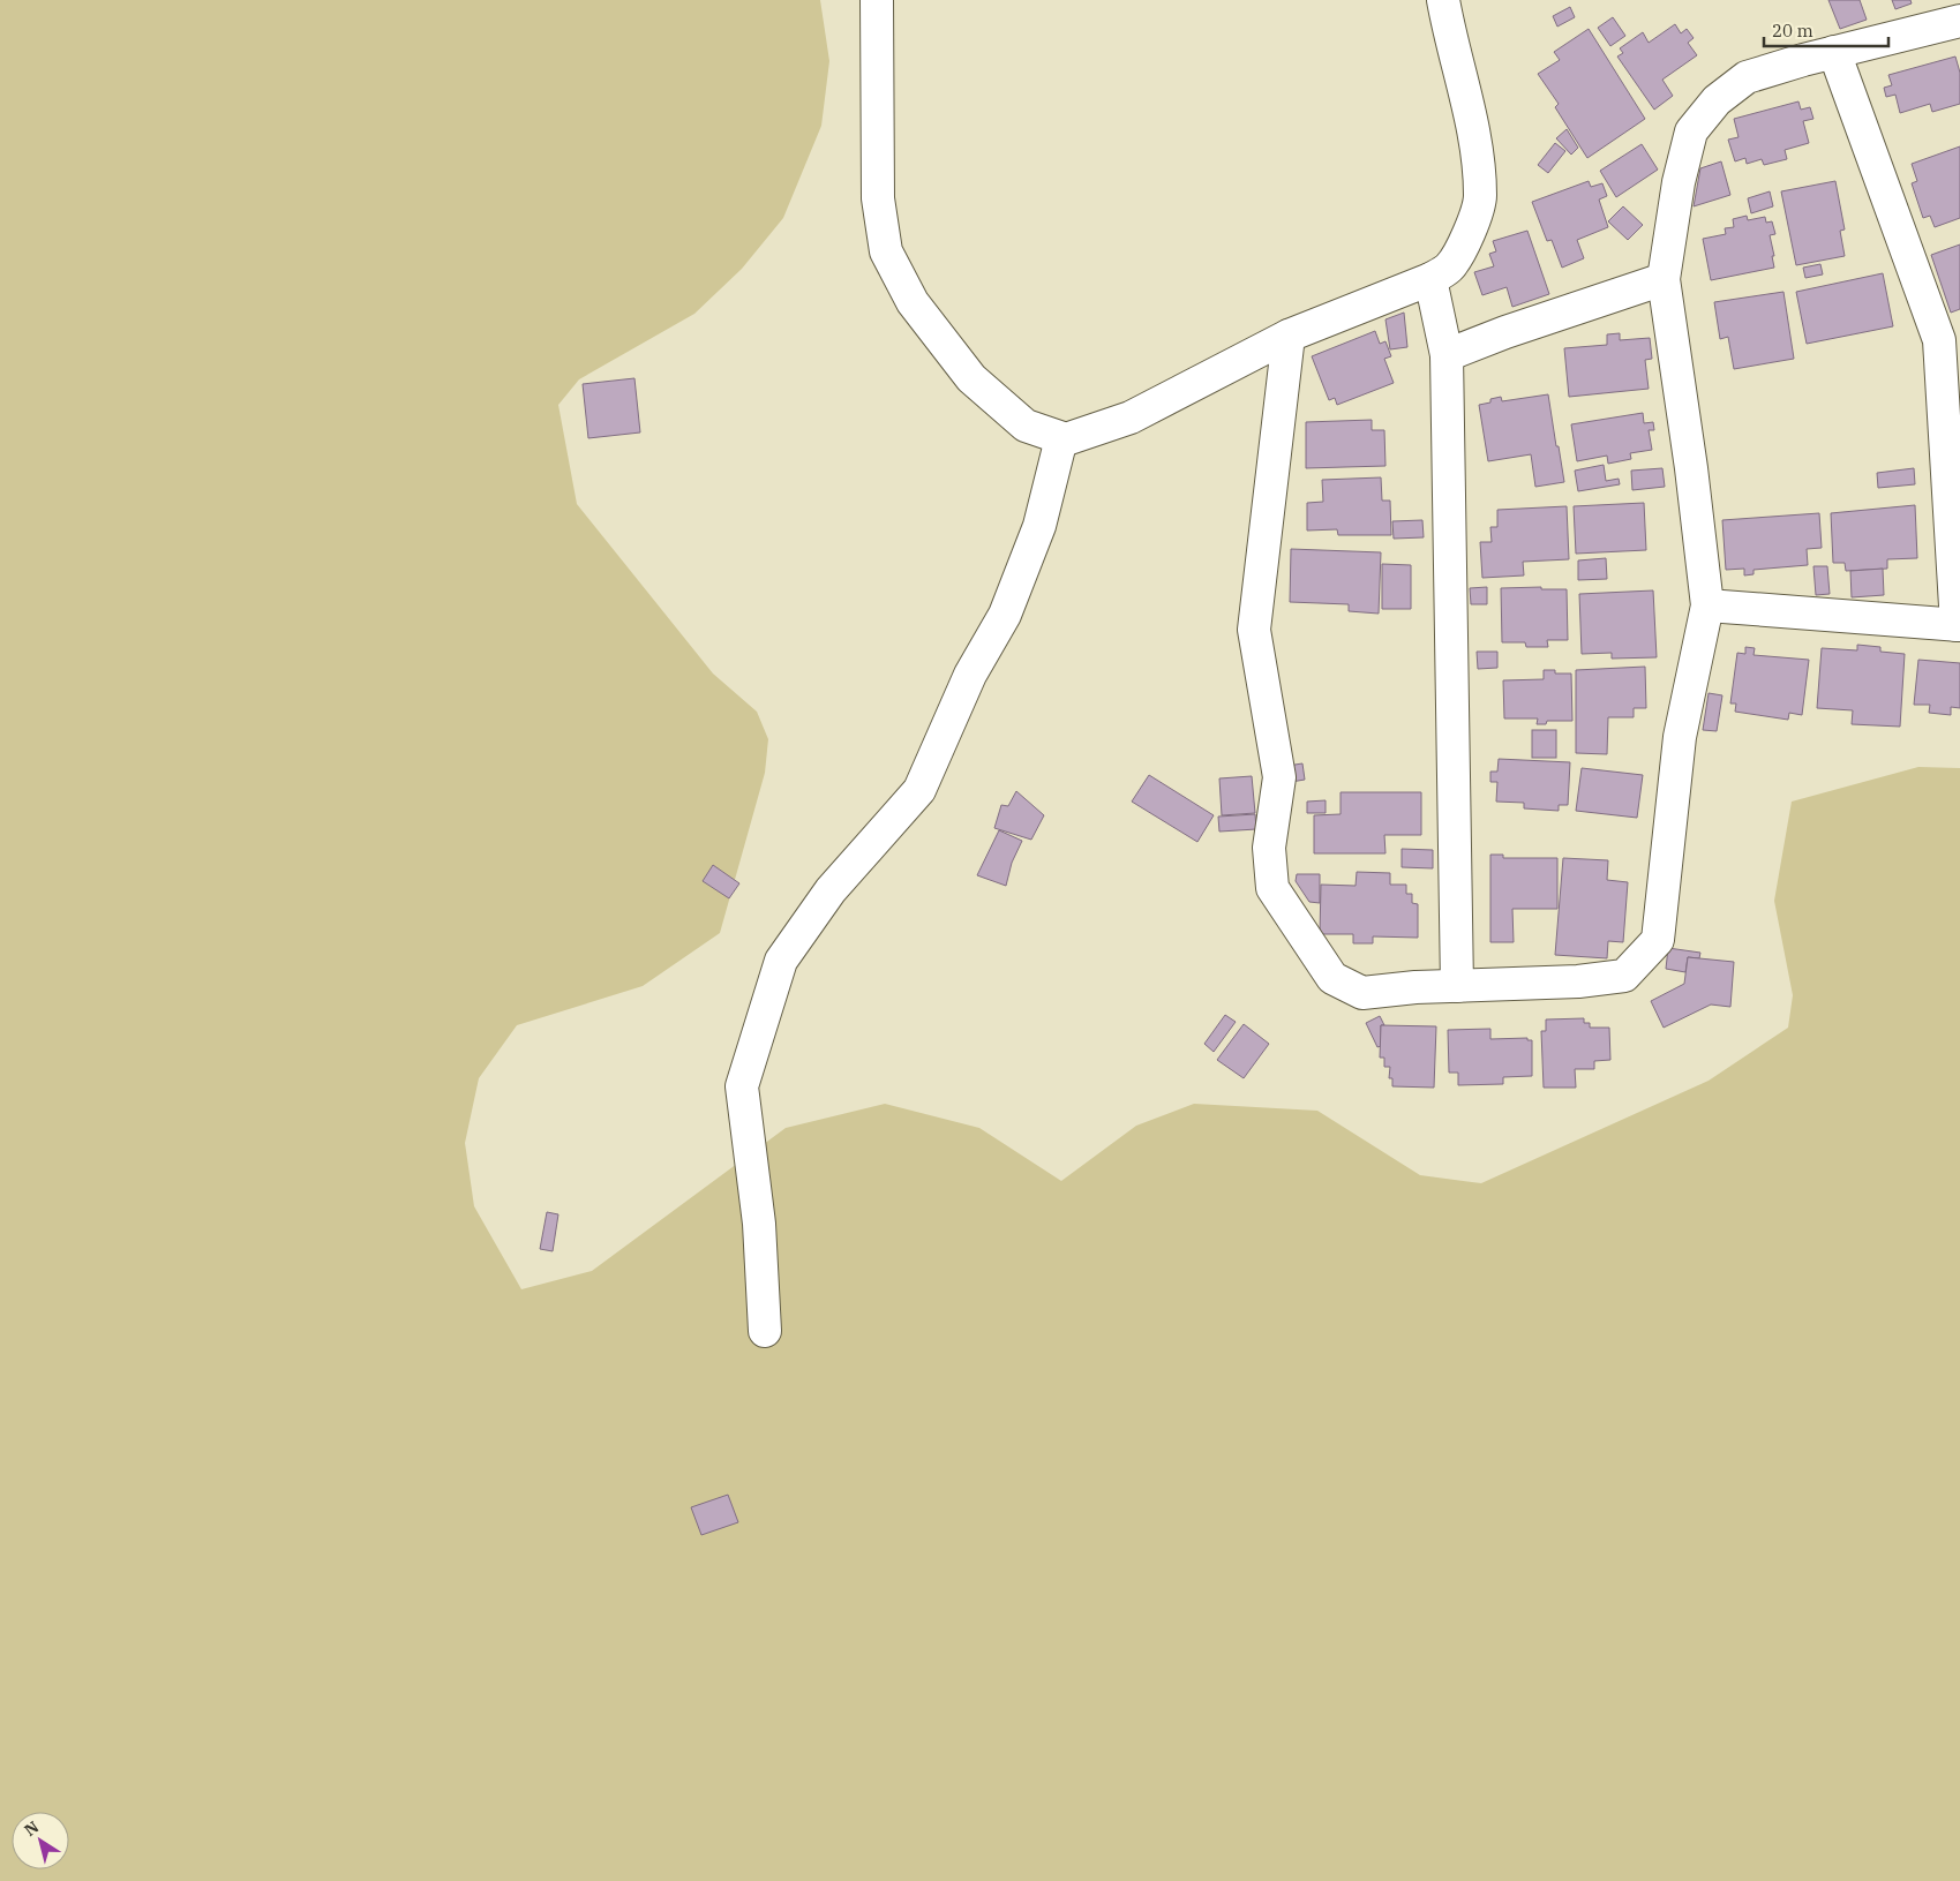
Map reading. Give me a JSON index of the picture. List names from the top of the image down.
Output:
{
  "scale_bar": "20 m",
  "north": "top left"
}
